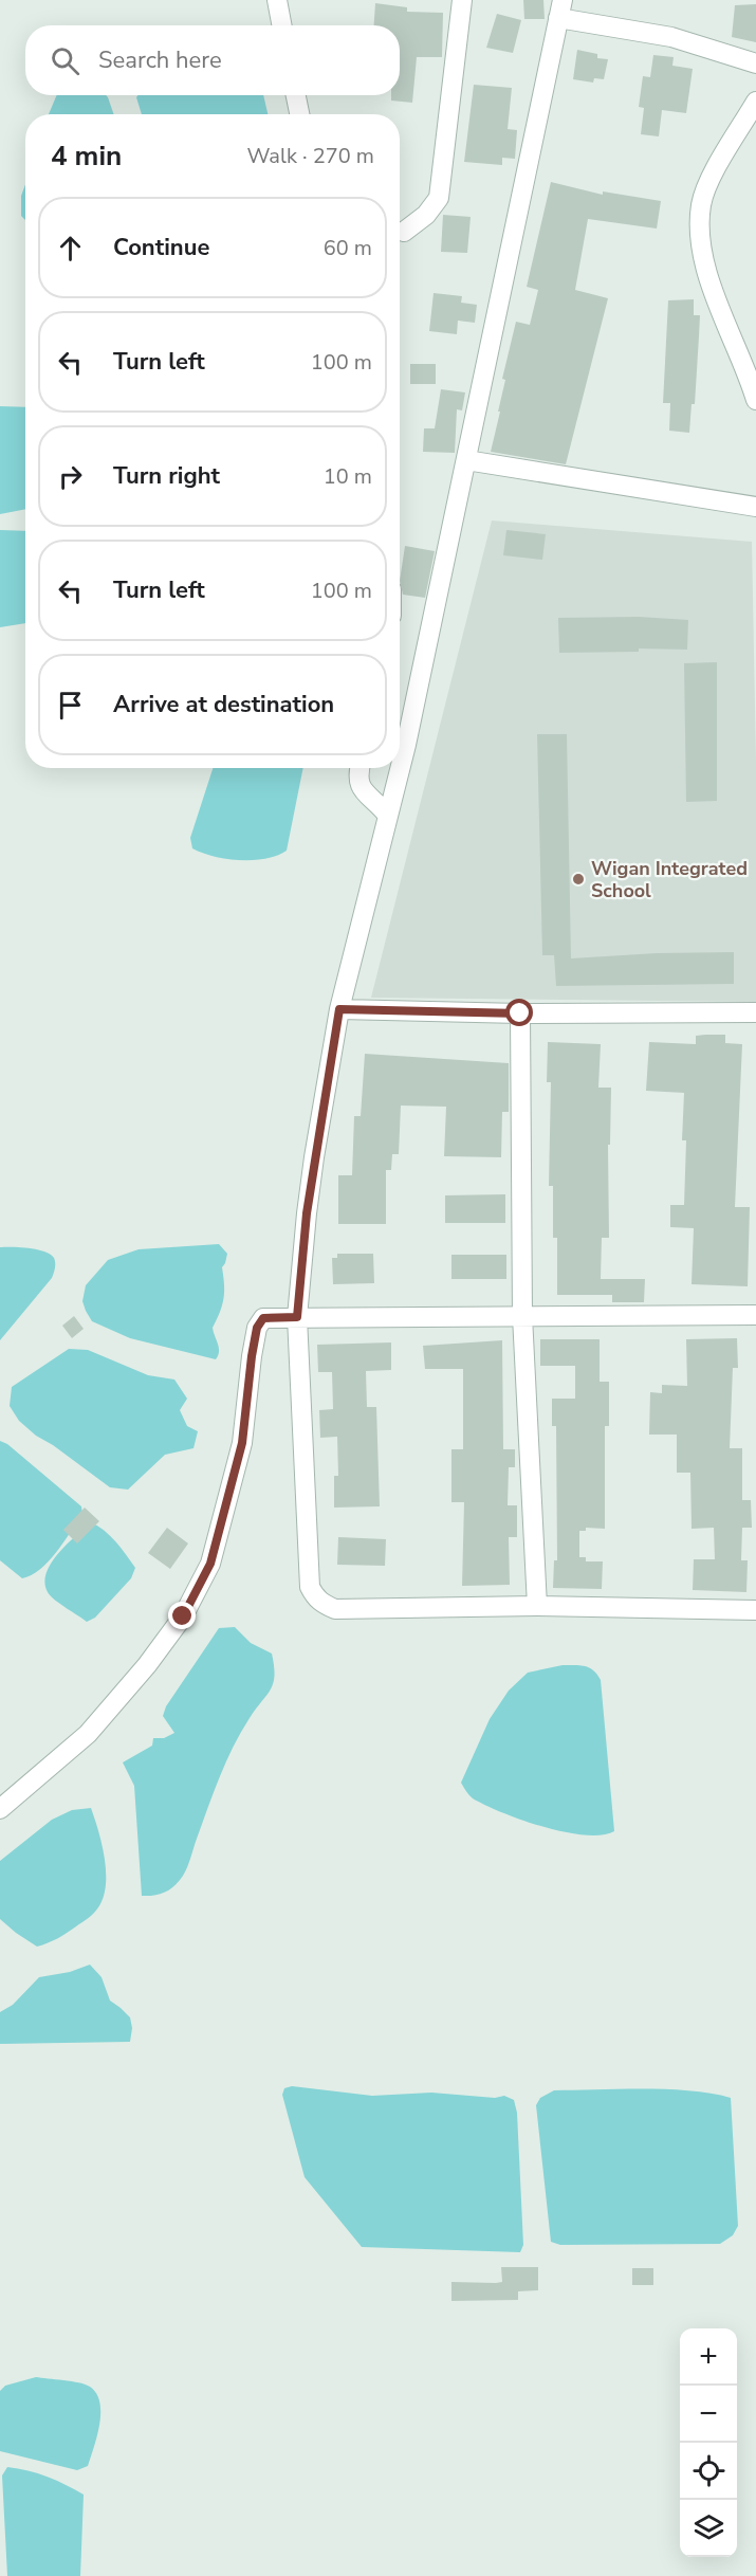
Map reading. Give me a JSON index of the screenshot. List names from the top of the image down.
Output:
{
  "places": ["Wigan Integrated School"],
  "page": {
    "search": "Search here",
    "heading": ["4 min", "Walk · 270 m"],
    "list": [
      ["Continue", "60 m"],
      ["Turn left", "100 m"],
      ["Turn right", "10 m"],
      ["Turn left", "100 m"],
      "Arrive at destination"
    ],
    "map_buttons": ["+", "−"]
  }
}
